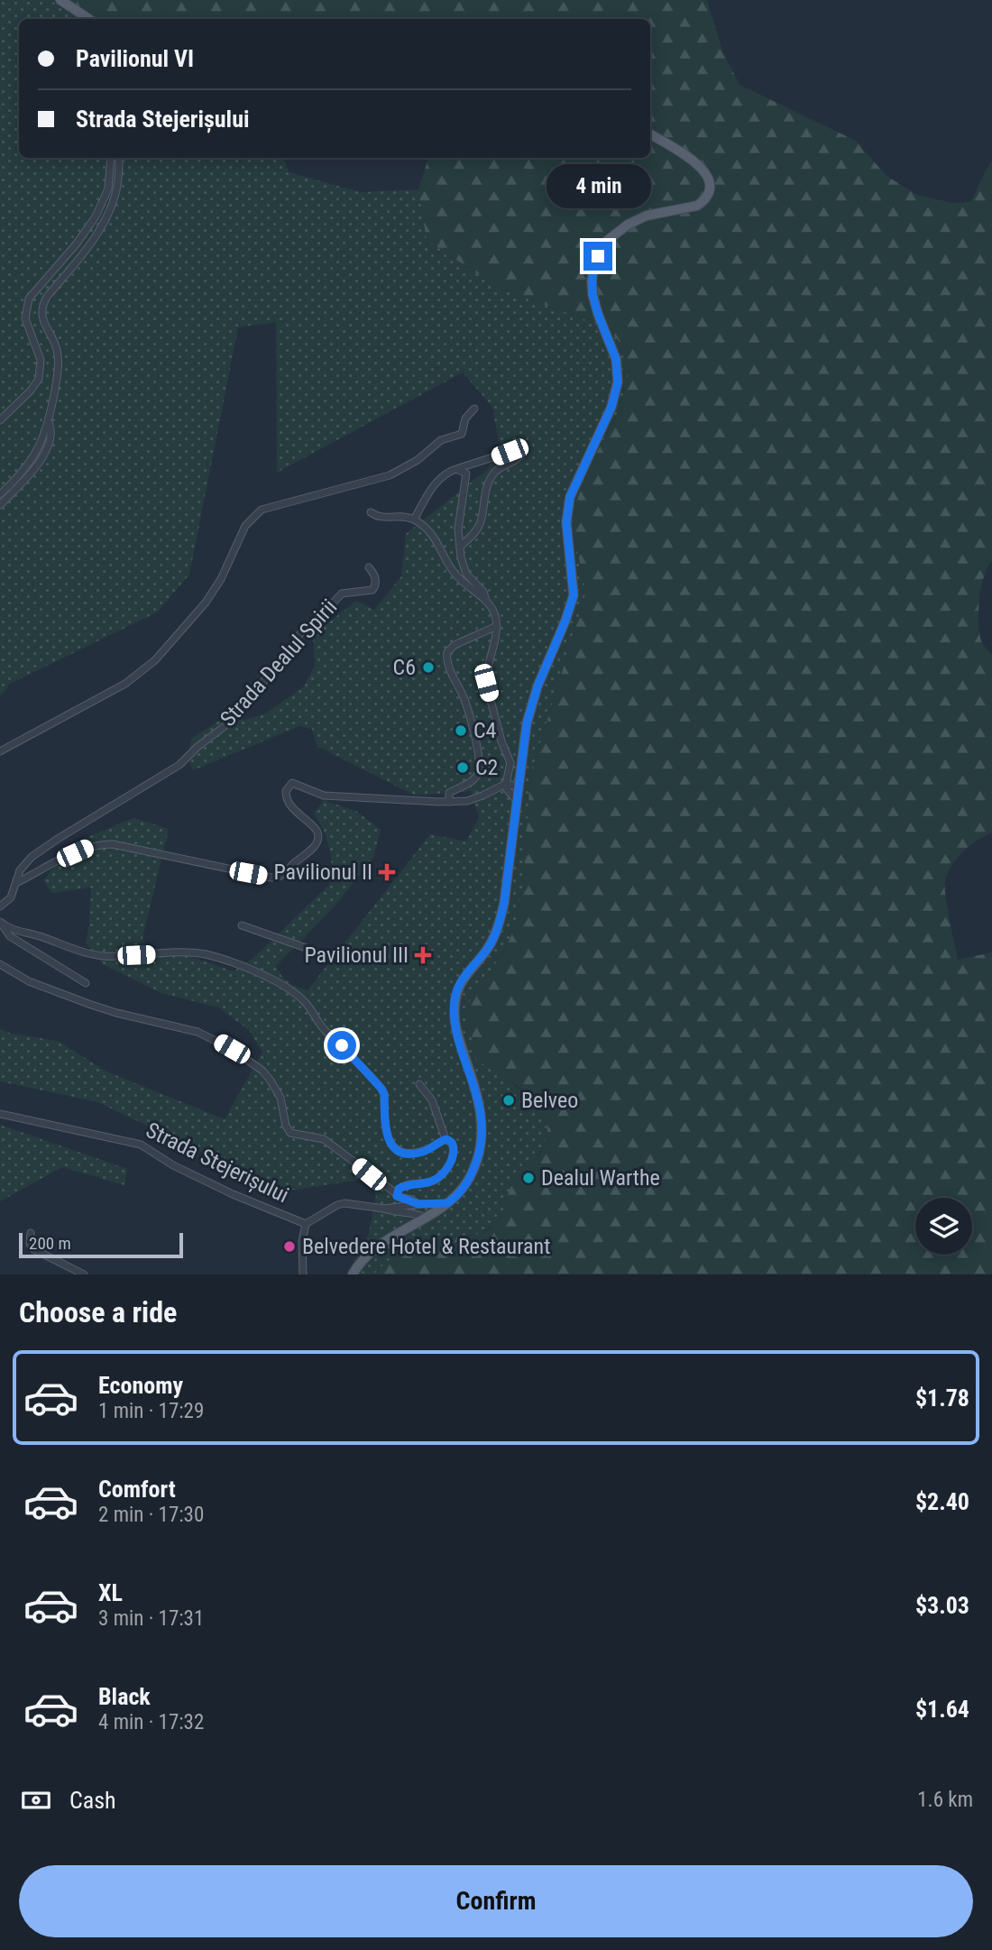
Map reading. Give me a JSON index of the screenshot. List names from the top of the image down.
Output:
{
  "streets": {
    "street": ["Strada Dealul Spirii", "Strada Stejerișului"]
  },
  "places": {
    "other": [
      "C6",
      "C4",
      "C2",
      "Belveo",
      "Dealul Warthe",
      "Belvedere Hotel & Restaurant"
    ],
    "health": ["Pavilionul II", "Pavilionul III"]
  },
  "scale_bar": "200 m",
  "page": {
    "banner": ["Pavilionul VI", "Strada Stejerișului"],
    "bubble": "4 min",
    "scale": "200 m",
    "heading": "Choose a ride",
    "list": [
      {
        "name": "Economy",
        "note": "1 min · 17:29",
        "value": "$1.78"
      },
      {
        "name": "Comfort",
        "note": "2 min · 17:30",
        "value": "$2.40"
      },
      {
        "name": "XL",
        "note": "3 min · 17:31",
        "value": "$3.03"
      },
      {
        "name": "Black",
        "note": "4 min · 17:32",
        "value": "$1.64"
      }
    ],
    "pay": ["Cash", "1.6 km"],
    "buttons": "Confirm"
  }
}
